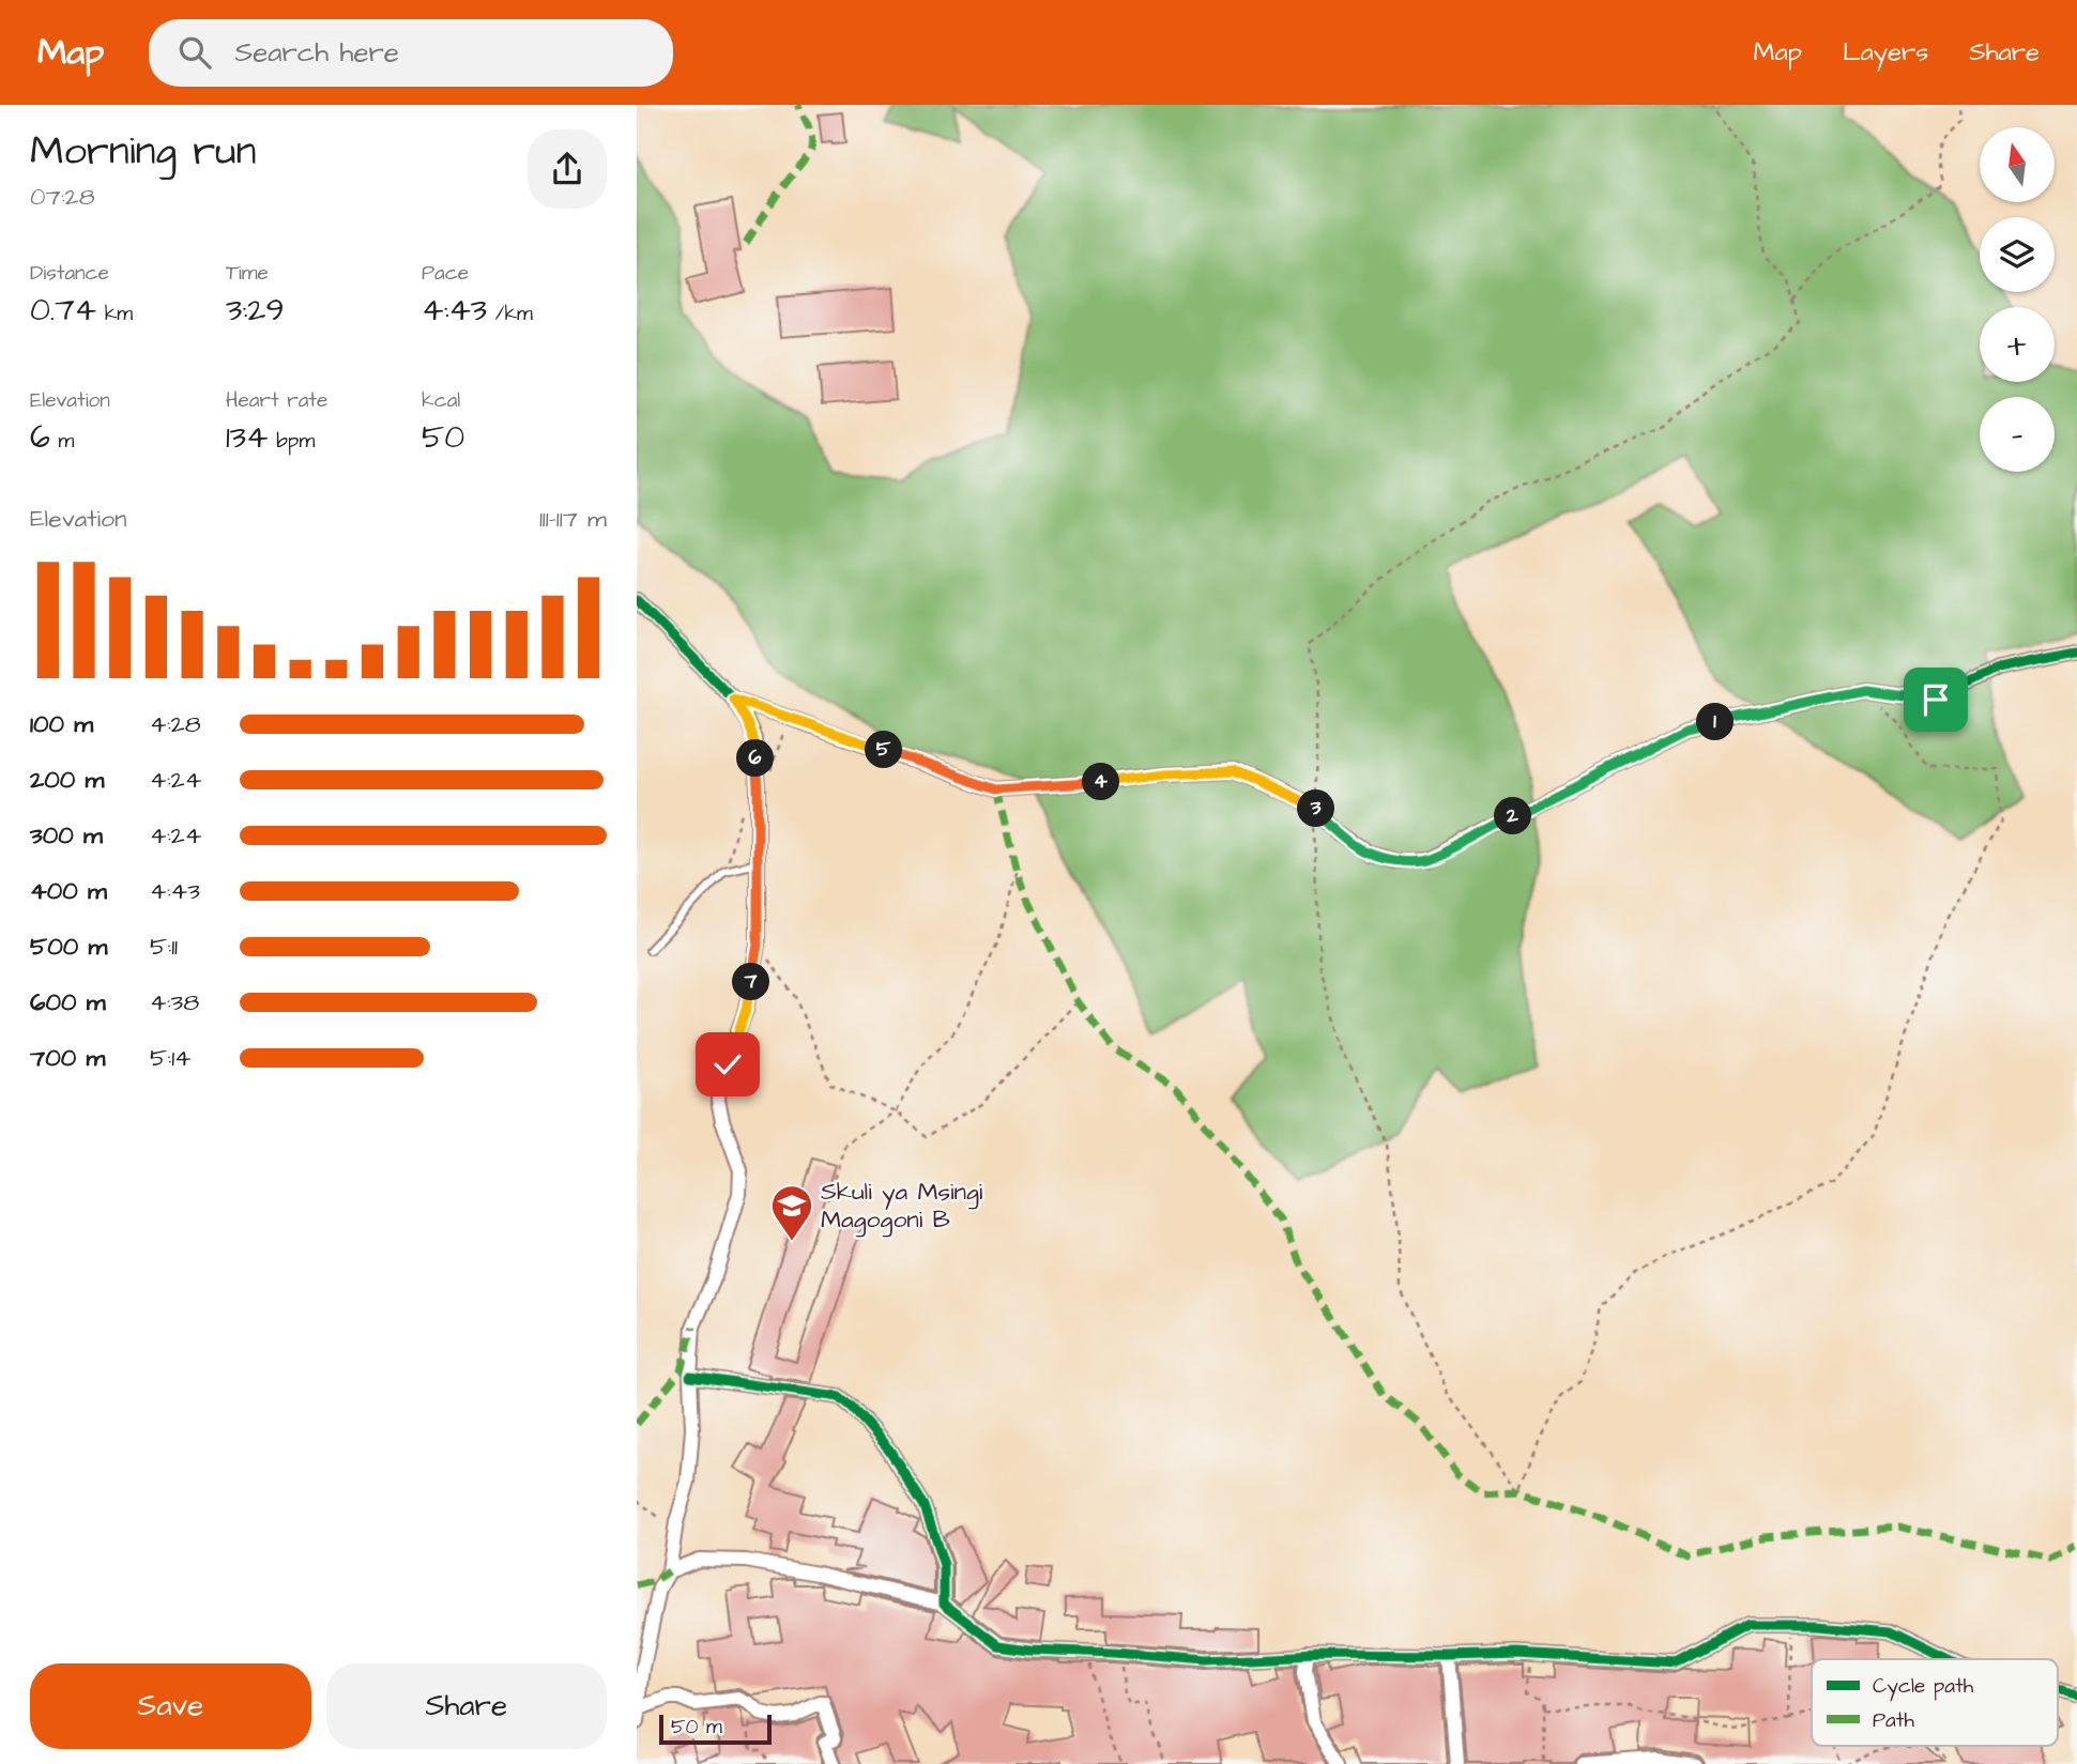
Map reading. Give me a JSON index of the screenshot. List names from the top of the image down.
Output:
{
  "places": {
    "school or university": ["Skuli ya Msingi Magogoni B"]
  },
  "legend": ["Cycle path", "Path"],
  "scale_bar": "50 m",
  "north": "top",
  "page": {
    "header": "Map",
    "search": "Search here",
    "nav": ["Map", "Layers", "Share"],
    "heading": ["Morning run", "07:28"],
    "map_buttons": ["+", "−"],
    "stats": [
      ["Distance", "0.74 km"],
      ["Time", "3:29"],
      ["Pace", "4:43 /km"],
      ["Elevation", "6 m"],
      ["Heart rate", "134 bpm"],
      ["kcal", "50"]
    ],
    "chart": ["Elevation", "111–117 m"],
    "list": [
      {
        "name": "100 m",
        "note": "4:28"
      },
      {
        "name": "200 m",
        "note": "4:24"
      },
      {
        "name": "300 m",
        "note": "4:24"
      },
      {
        "name": "400 m",
        "note": "4:43"
      },
      {
        "name": "500 m",
        "note": "5:11"
      },
      {
        "name": "600 m",
        "note": "4:38"
      },
      {
        "name": "700 m",
        "note": "5:14"
      }
    ],
    "pins": [
      "1",
      "5",
      "6",
      "4",
      "3",
      "2",
      "7"
    ],
    "buttons": ["Save", "Share"],
    "scale": "50 m"
  }
}
